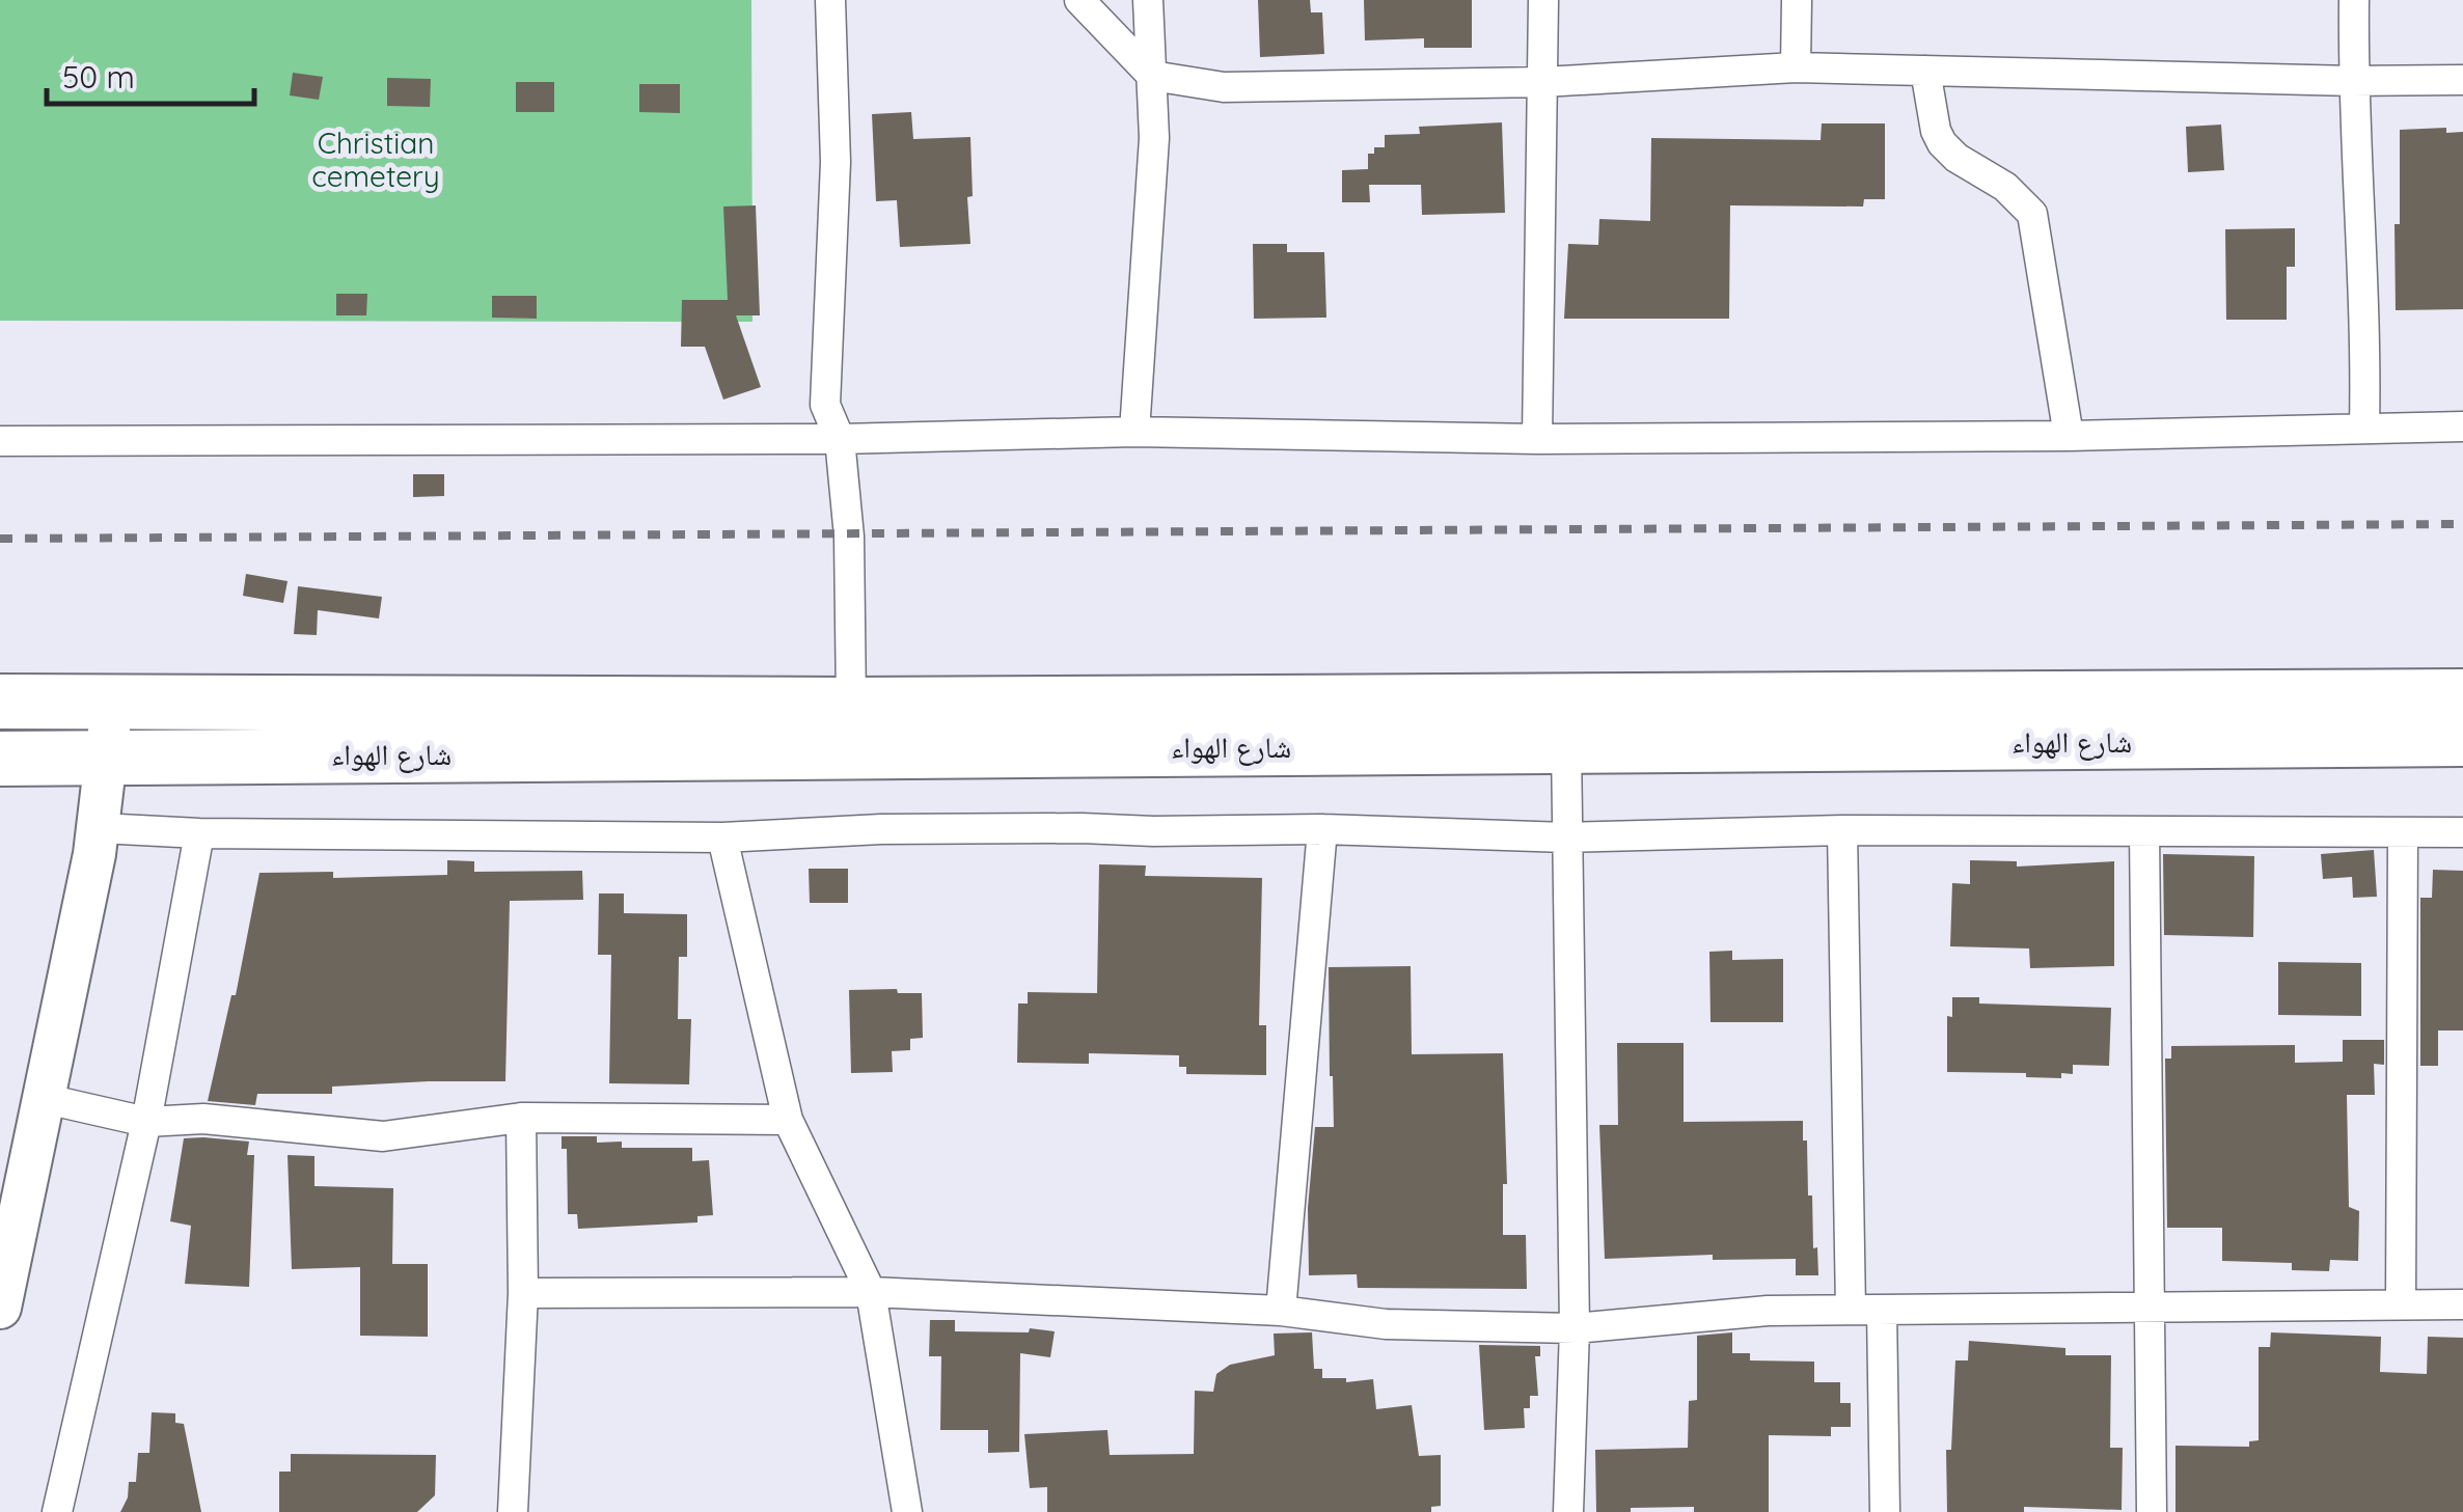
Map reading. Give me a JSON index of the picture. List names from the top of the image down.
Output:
{
  "streets": {
    "highway": ["شارع الهواء"]
  },
  "parks": ["Christian cemetery"],
  "scale_bar": "50 m"
}
